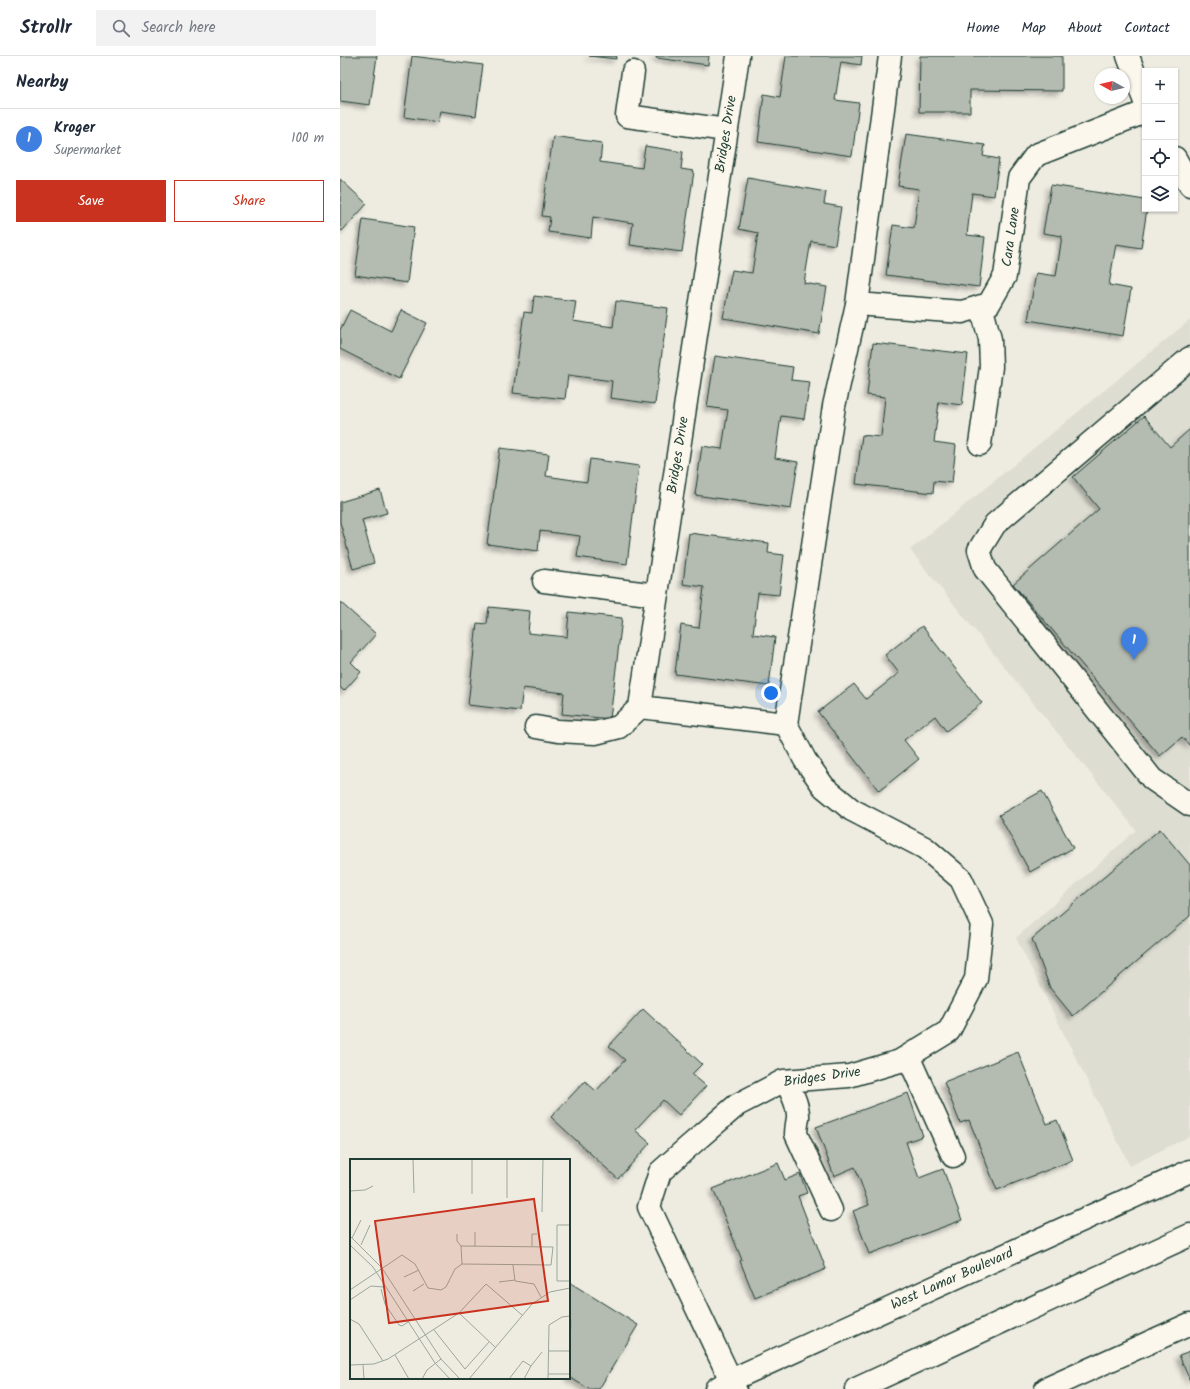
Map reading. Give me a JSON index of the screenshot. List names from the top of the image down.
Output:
{
  "streets": {
    "main road": ["Bridges Drive", "Cara Lane", "West Lamar Boulevard"]
  },
  "crossings": [
    ["Bridges Drive", "West Lamar Boulevard"]
  ],
  "north": "left",
  "page": {
    "header": "Strollr",
    "search": "Search here",
    "nav": [
      "Home",
      "Map",
      "About",
      "Contact"
    ],
    "heading": "Nearby",
    "map_buttons": ["+", "−"],
    "list": [
      {
        "mark": "1",
        "name": "Kroger",
        "note": "Supermarket",
        "value": "100 m"
      }
    ],
    "buttons": ["Save", "Share"],
    "pins": "1"
  }
}
